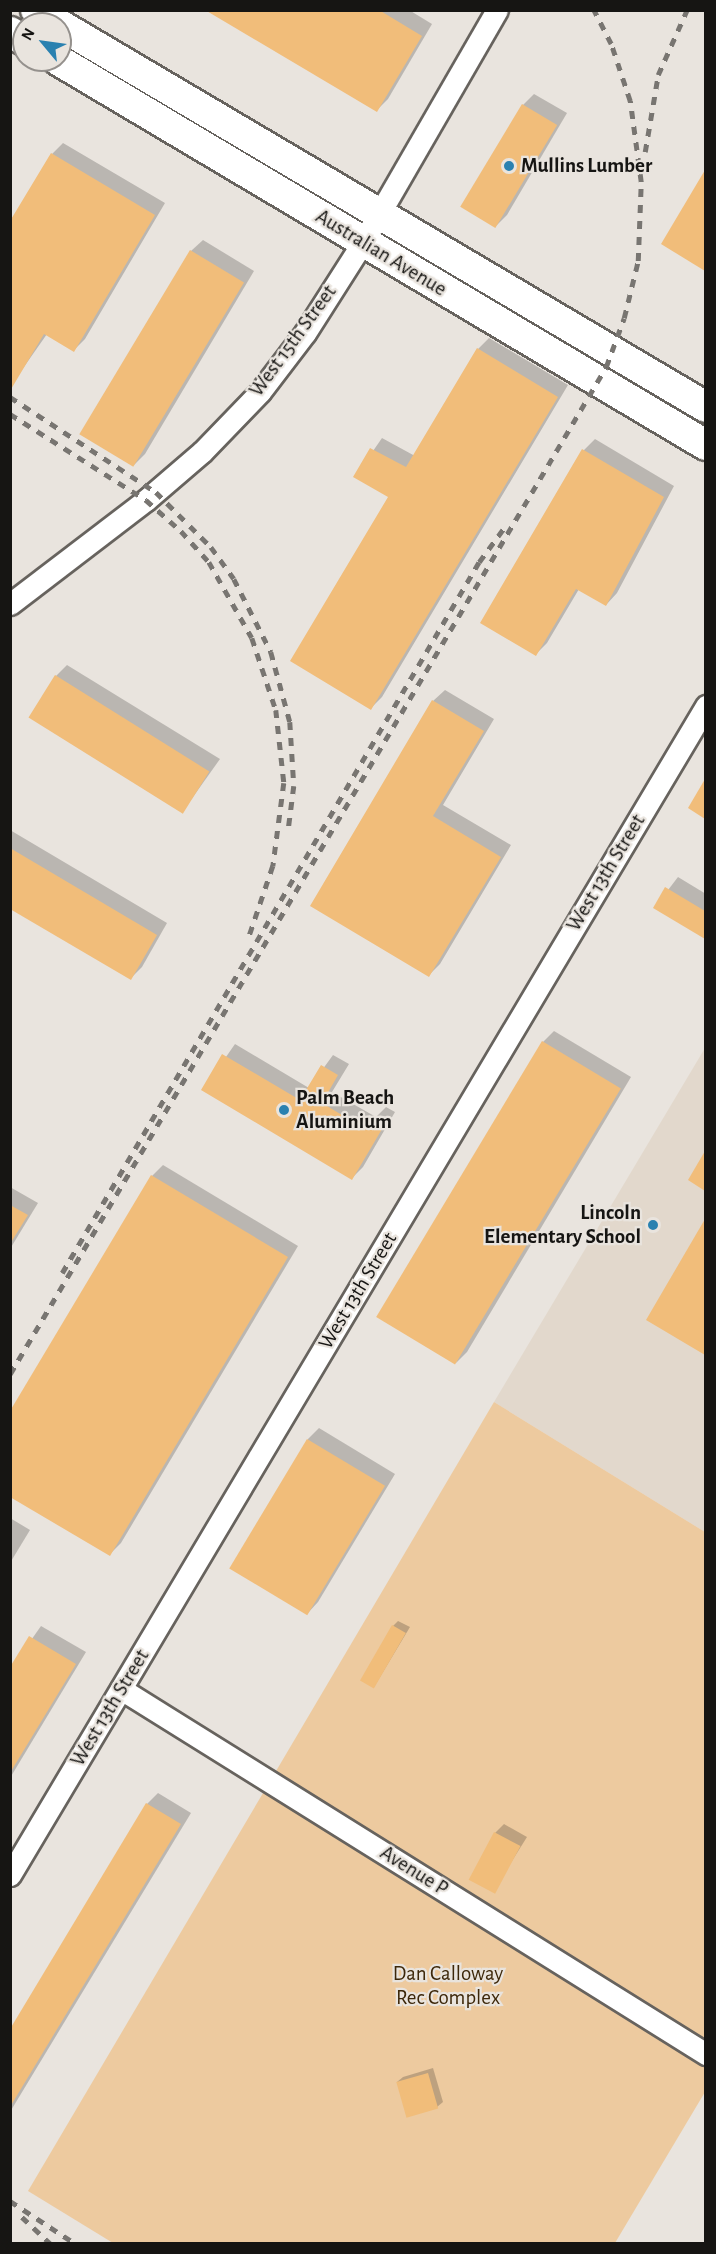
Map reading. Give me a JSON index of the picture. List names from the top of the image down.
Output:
{
  "streets": {
    "main road": ["Australian Avenue"],
    "street": ["West 15th Street", "West 13th Street", "Avenue P"]
  },
  "crossings": [
    ["Australian Avenue", "West 15th Street"],
    ["West 13th Street", "Avenue P"]
  ],
  "parks": ["Dan Calloway Rec Complex"],
  "places": ["Mullins Lumber", "Palm Beach Aluminium", "Lincoln Elementary School"],
  "north": "top left"
}
